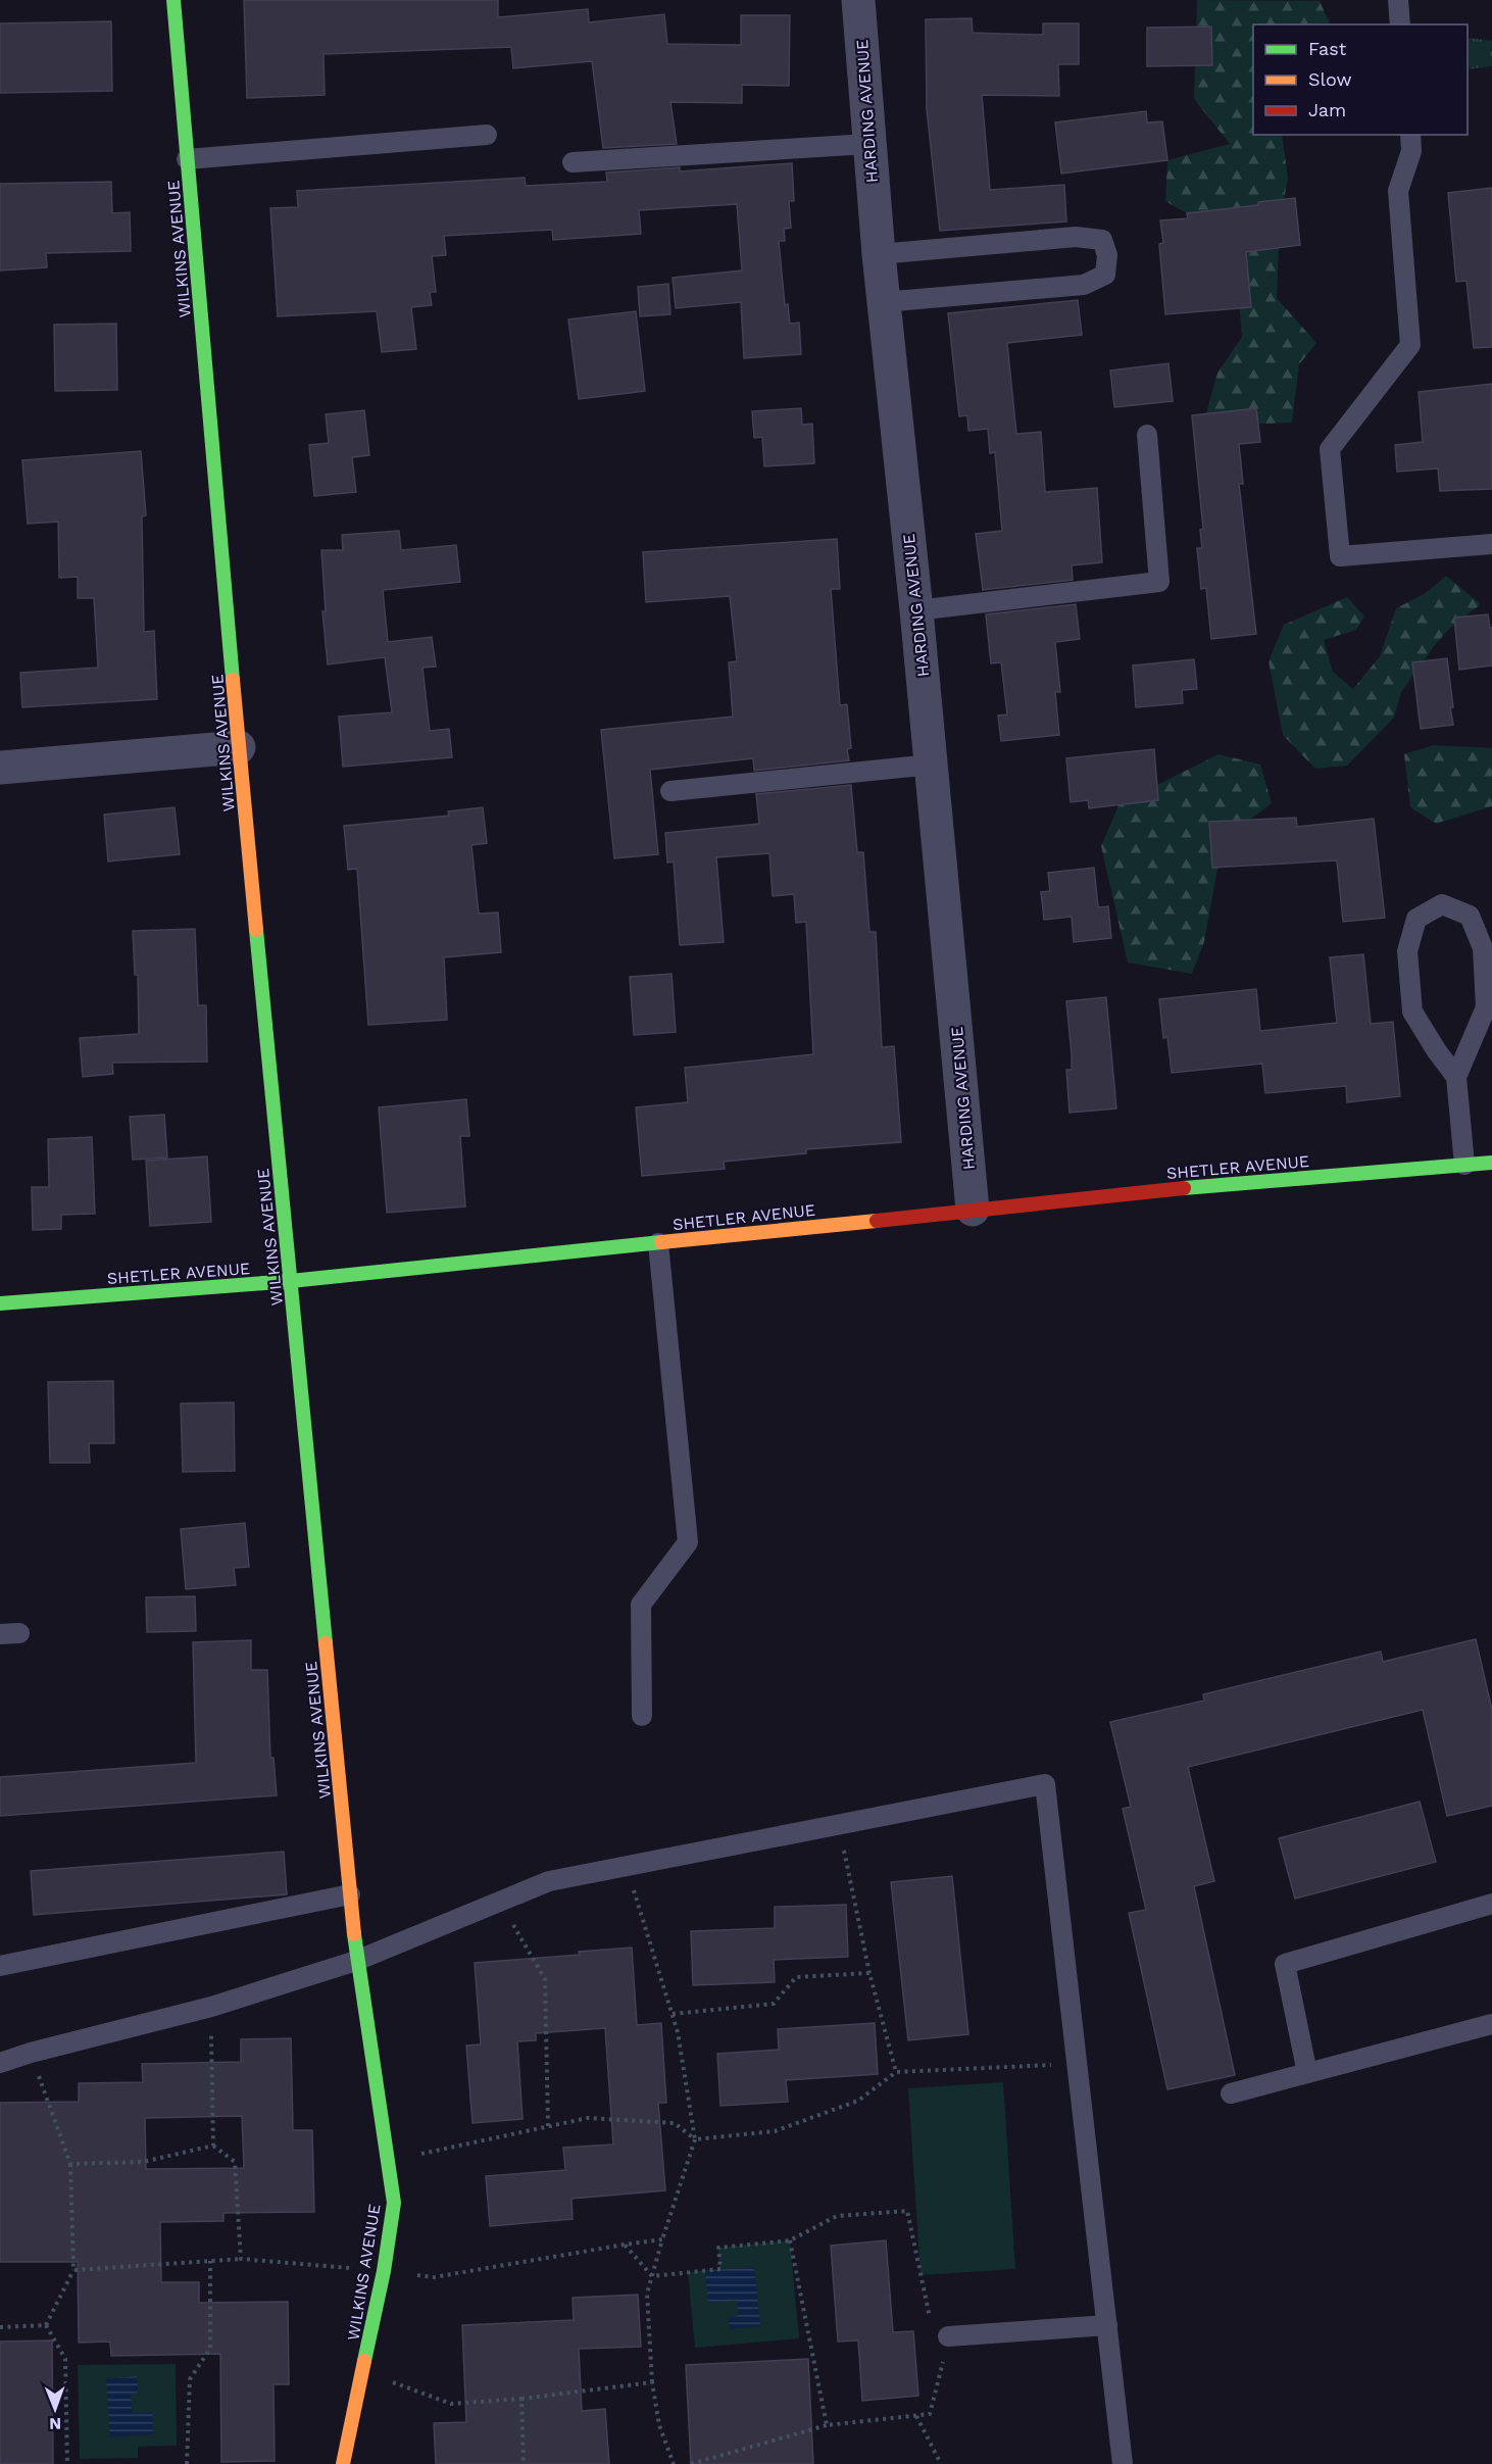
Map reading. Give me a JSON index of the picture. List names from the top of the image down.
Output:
{
  "streets": {
    "street": ["HARDING AVENUE", "WILKINS AVENUE", "SHETLER AVENUE"]
  },
  "crossings": [
    ["HARDING AVENUE", "SHETLER AVENUE"],
    ["WILKINS AVENUE", "SHETLER AVENUE"]
  ],
  "legend": ["Fast", "Slow", "Jam"],
  "north": "bottom"
}
